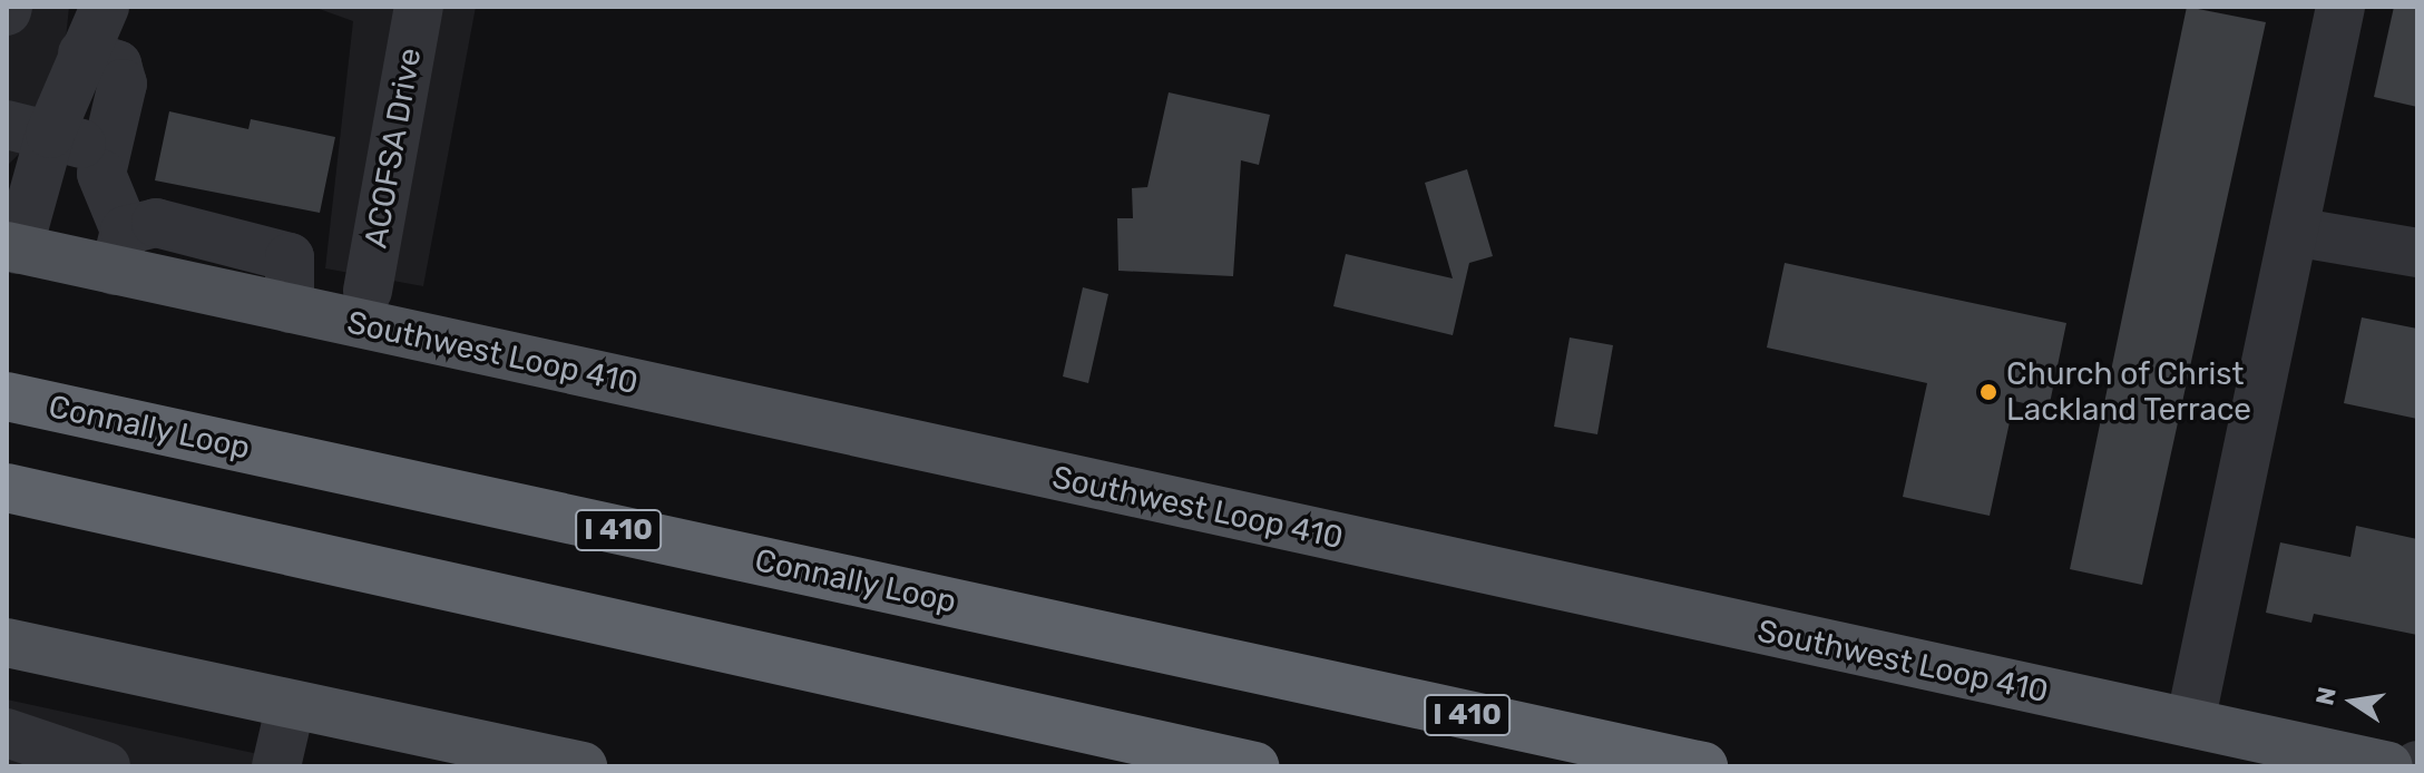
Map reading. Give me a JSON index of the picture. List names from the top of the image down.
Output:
{
  "streets": {
    "highway": ["Connally Loop", "I 410"],
    "main road": ["Southwest Loop 410"],
    "street": ["ACOFSA Drive"]
  },
  "places": ["Church of Christ Lackland Terrace"],
  "north": "left"
}
